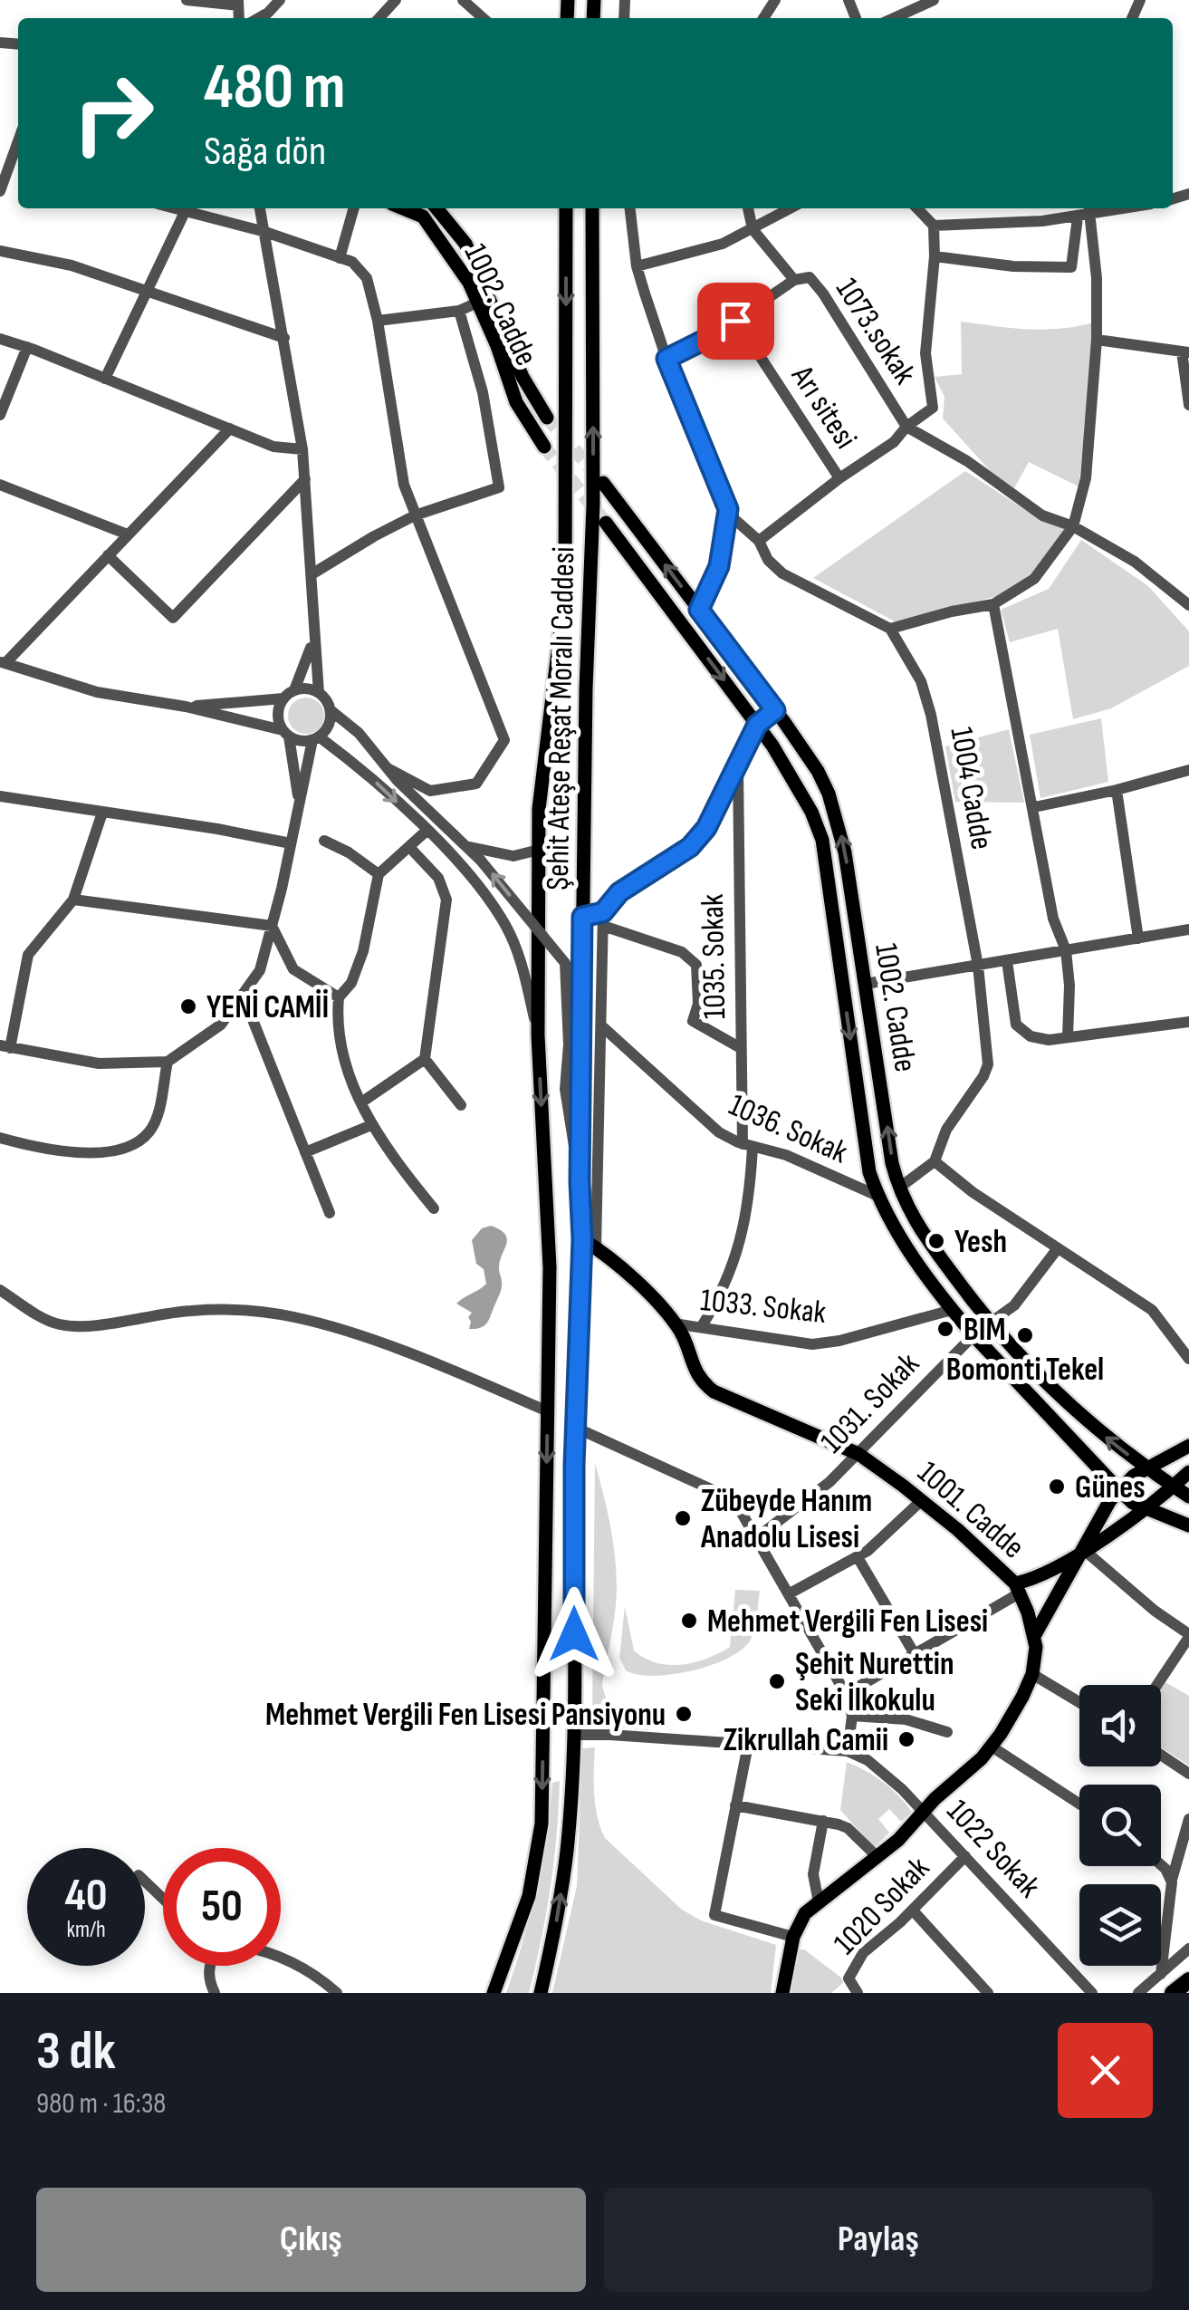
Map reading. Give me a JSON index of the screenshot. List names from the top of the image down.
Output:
{
  "streets": {
    "main road": ["1002. Cadde", "Şehit Ateşe Reşat Moralı Caddesi", "1001. Cadde"],
    "street": [
      "1073.sokak",
      "Arı sitesi",
      "1004 Cadde",
      "1035. Sokak",
      "1036. Sokak",
      "1033. Sokak",
      "1031. Sokak",
      "1022 Sokak",
      "1020 Sokak"
    ]
  },
  "crossings": [
    ["1002. Cadde", "1036. Sokak"],
    ["1002. Cadde", "1033. Sokak"],
    ["1002. Cadde", "1031. Sokak"],
    ["Şehit Ateşe Reşat Moralı Caddesi", "1001. Cadde"],
    ["1035. Sokak", "1036. Sokak"],
    ["1035. Sokak", "1033. Sokak"],
    ["1033. Sokak", "1001. Cadde"],
    ["1031. Sokak", "1001. Cadde"],
    ["1001. Cadde", "1022 Sokak"],
    ["1022 Sokak", "1020 Sokak"]
  ],
  "places": [
    "YENİ CAMİİ",
    "Yesh",
    "BIM",
    "Bomonti Tekel",
    "Günes",
    "Zübeyde Hanım Anadolu Lisesi",
    "Mehmet Vergili Fen Lisesi",
    "Şehit Nurettin Seki İlkokulu",
    "Mehmet Vergili Fen Lisesi Pansiyonu",
    "Zikrullah Camii"
  ],
  "page": {
    "turn": ["480 m", "Sağa dön"],
    "speed": "40 km/h",
    "limit": "50",
    "heading": ["3 dk", "980 m · 16:38"],
    "buttons": ["Çıkış", "Paylaş"]
  }
}
